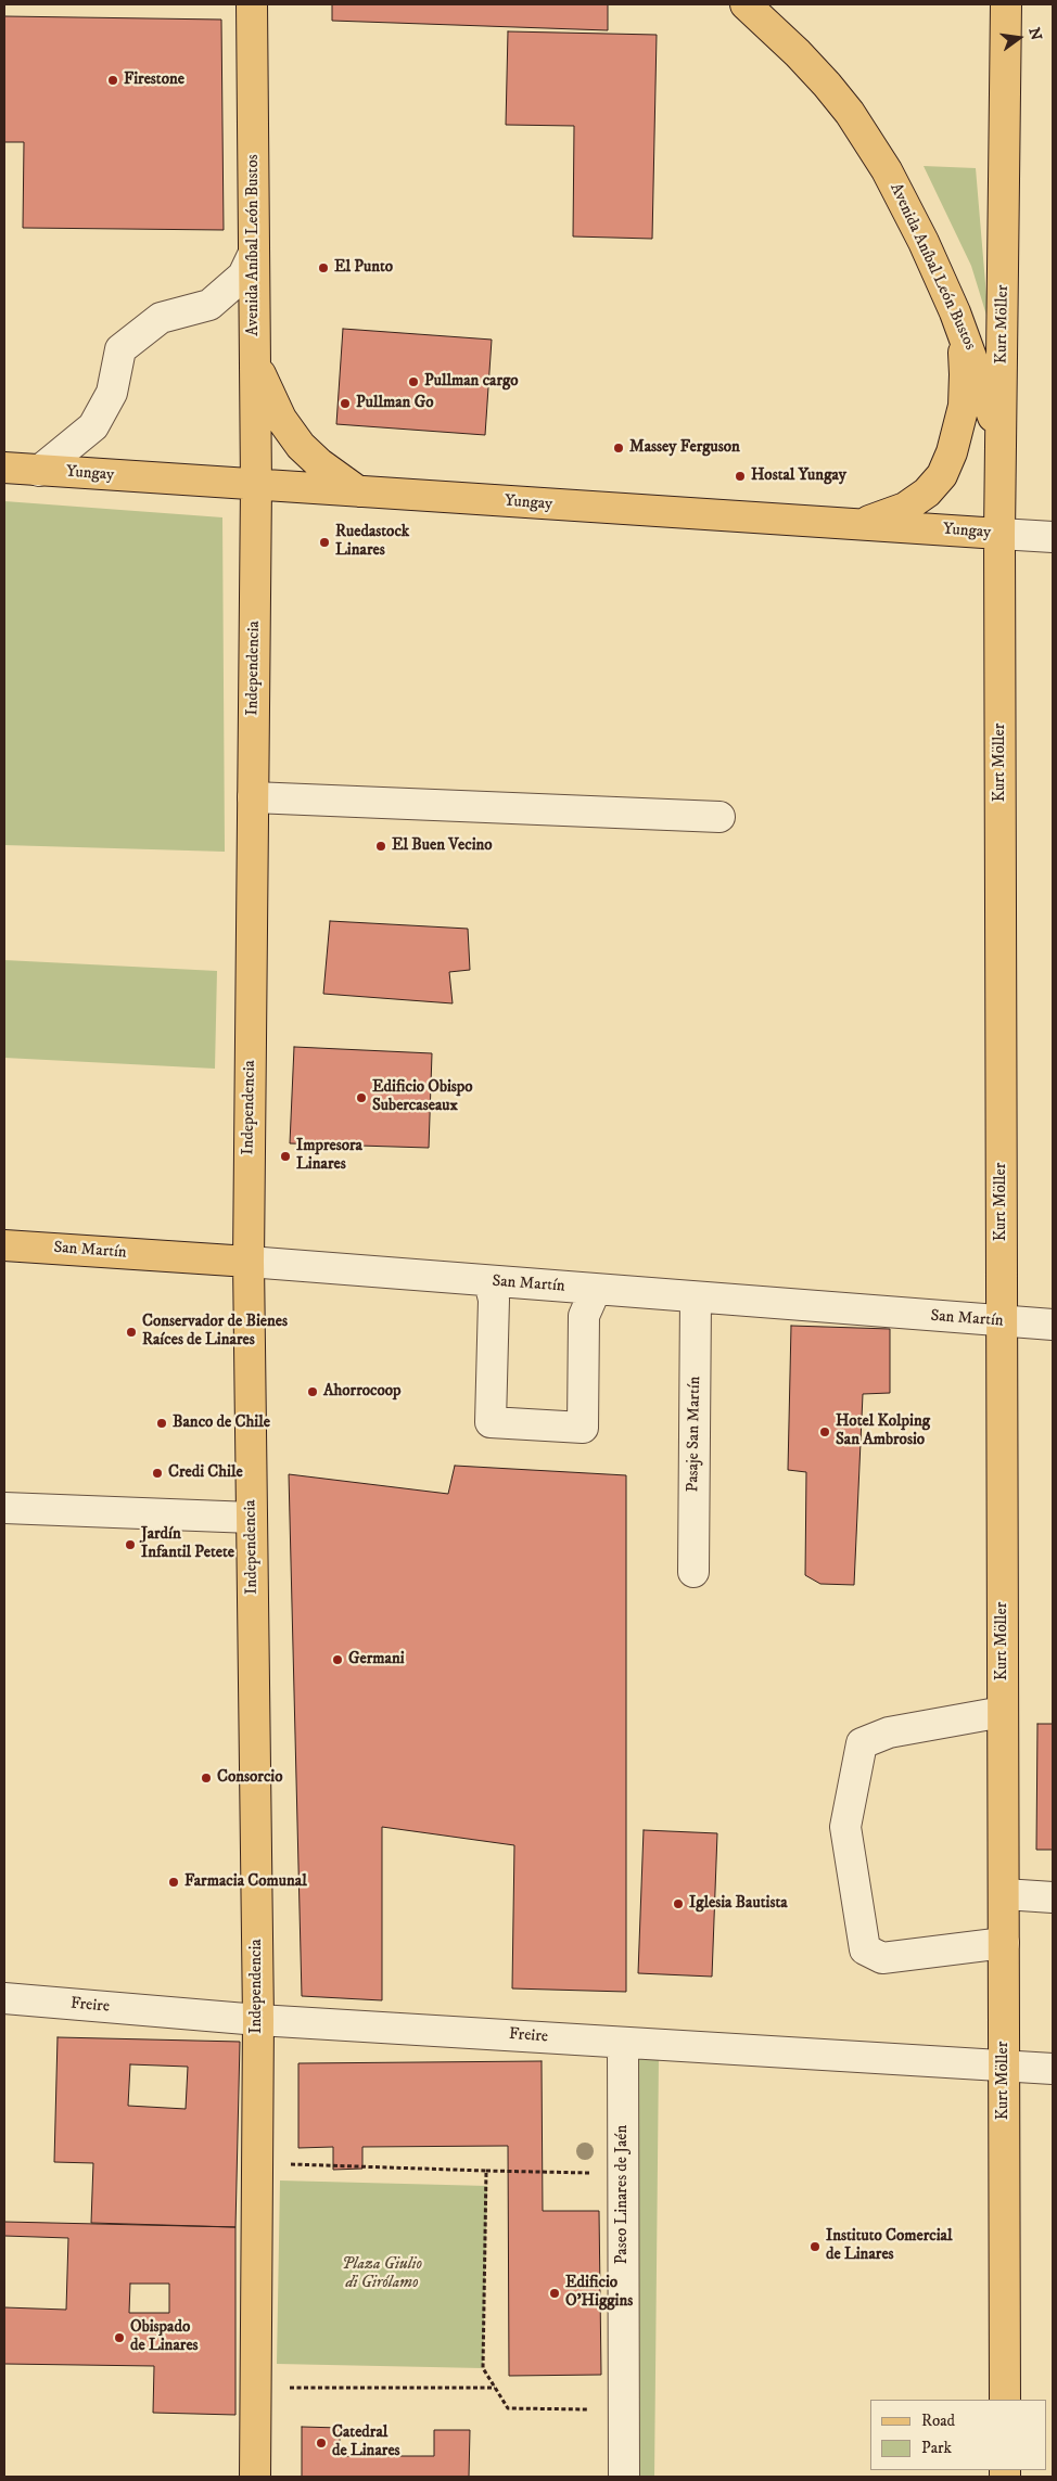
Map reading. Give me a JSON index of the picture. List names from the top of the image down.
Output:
{
  "streets": {
    "main road": [
      "Avenida Aníbal León Bustos",
      "Kurt Möller",
      "Yungay",
      "Independencia",
      "San Martín"
    ],
    "street": ["Pasaje San Martín", "Freire", "Paseo Linares de Jaén"]
  },
  "crossings": [
    ["Avenida Aníbal León Bustos", "Kurt Möller"],
    ["Avenida Aníbal León Bustos", "Yungay"],
    ["Avenida Aníbal León Bustos", "Independencia"],
    ["Kurt Möller", "Yungay"],
    ["Kurt Möller", "San Martín"],
    ["Kurt Möller", "Freire"],
    ["Yungay", "Independencia"],
    ["Independencia", "San Martín"],
    ["Independencia", "Freire"],
    ["San Martín", "Pasaje San Martín"],
    ["Freire", "Paseo Linares de Jaén"]
  ],
  "parks": ["Plaza Giulio di Girólamo"],
  "places": [
    "Firestone",
    "El Punto",
    "Pullman cargo",
    "Pullman Go",
    "Massey Ferguson",
    "Hostal Yungay",
    "Ruedastock Linares",
    "El Buen Vecino",
    "Edificio Obispo Subercaseaux",
    "Impresora Linares",
    "Conservador de Bienes Raíces de Linares",
    "Ahorrocoop",
    "Banco de Chile",
    "Hotel Kolping San Ambrosio",
    "Credi Chile",
    "Jardín Infantil Petete",
    "Germani",
    "Consorcio",
    "Farmacia Comunal",
    "Iglesia Bautista",
    "Instituto Comercial de Linares",
    "Edificio O'Higgins",
    "Obispado de Linares",
    "Catedral de Linares"
  ],
  "legend": ["Road", "Park"],
  "north": "right"
}
